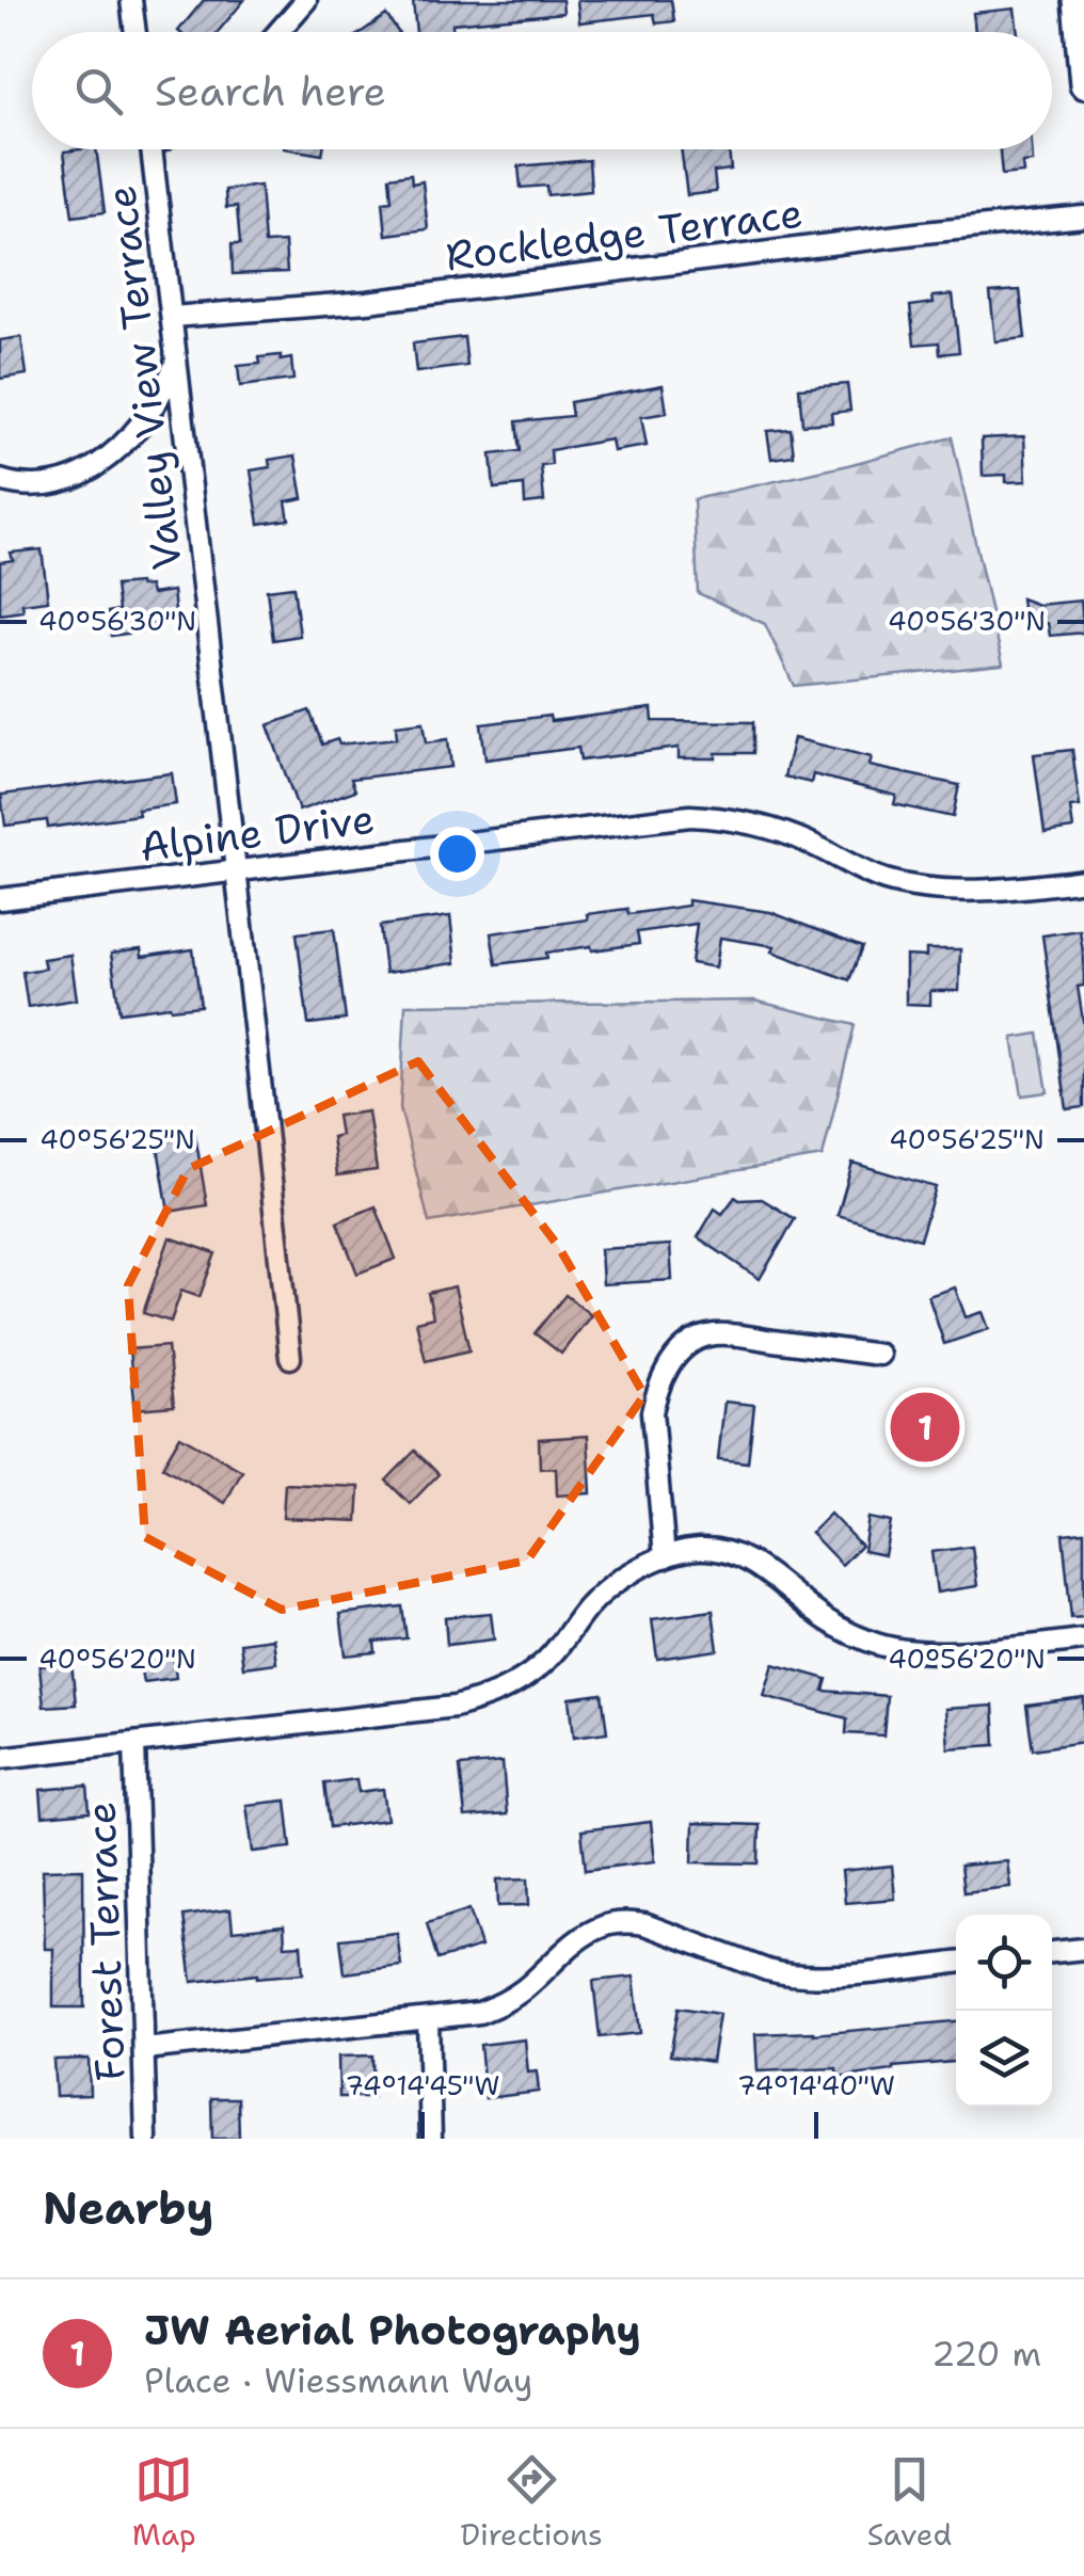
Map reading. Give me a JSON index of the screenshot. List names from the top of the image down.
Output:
{
  "streets": {
    "street": [
      "Rockledge Terrace",
      "Valley View Terrace",
      "Alpine Drive",
      "Forest Terrace"
    ]
  },
  "crossings": [
    ["Rockledge Terrace", "Valley View Terrace"],
    ["Valley View Terrace", "Alpine Drive"]
  ],
  "page": {
    "search": "Search here",
    "pins": "1",
    "heading": "Nearby",
    "list": [
      {
        "mark": "1",
        "name": "JW Aerial Photography",
        "note": "Place · Wiessmann Way",
        "value": "220 m"
      }
    ],
    "nav": ["Map", "Directions", "Saved"]
  },
  "coordinates": [
    "40°56'30\"N",
    "40°56'25\"N",
    "40°56'20\"N",
    "74°14'45\"W",
    "74°14'40\"W"
  ]
}
